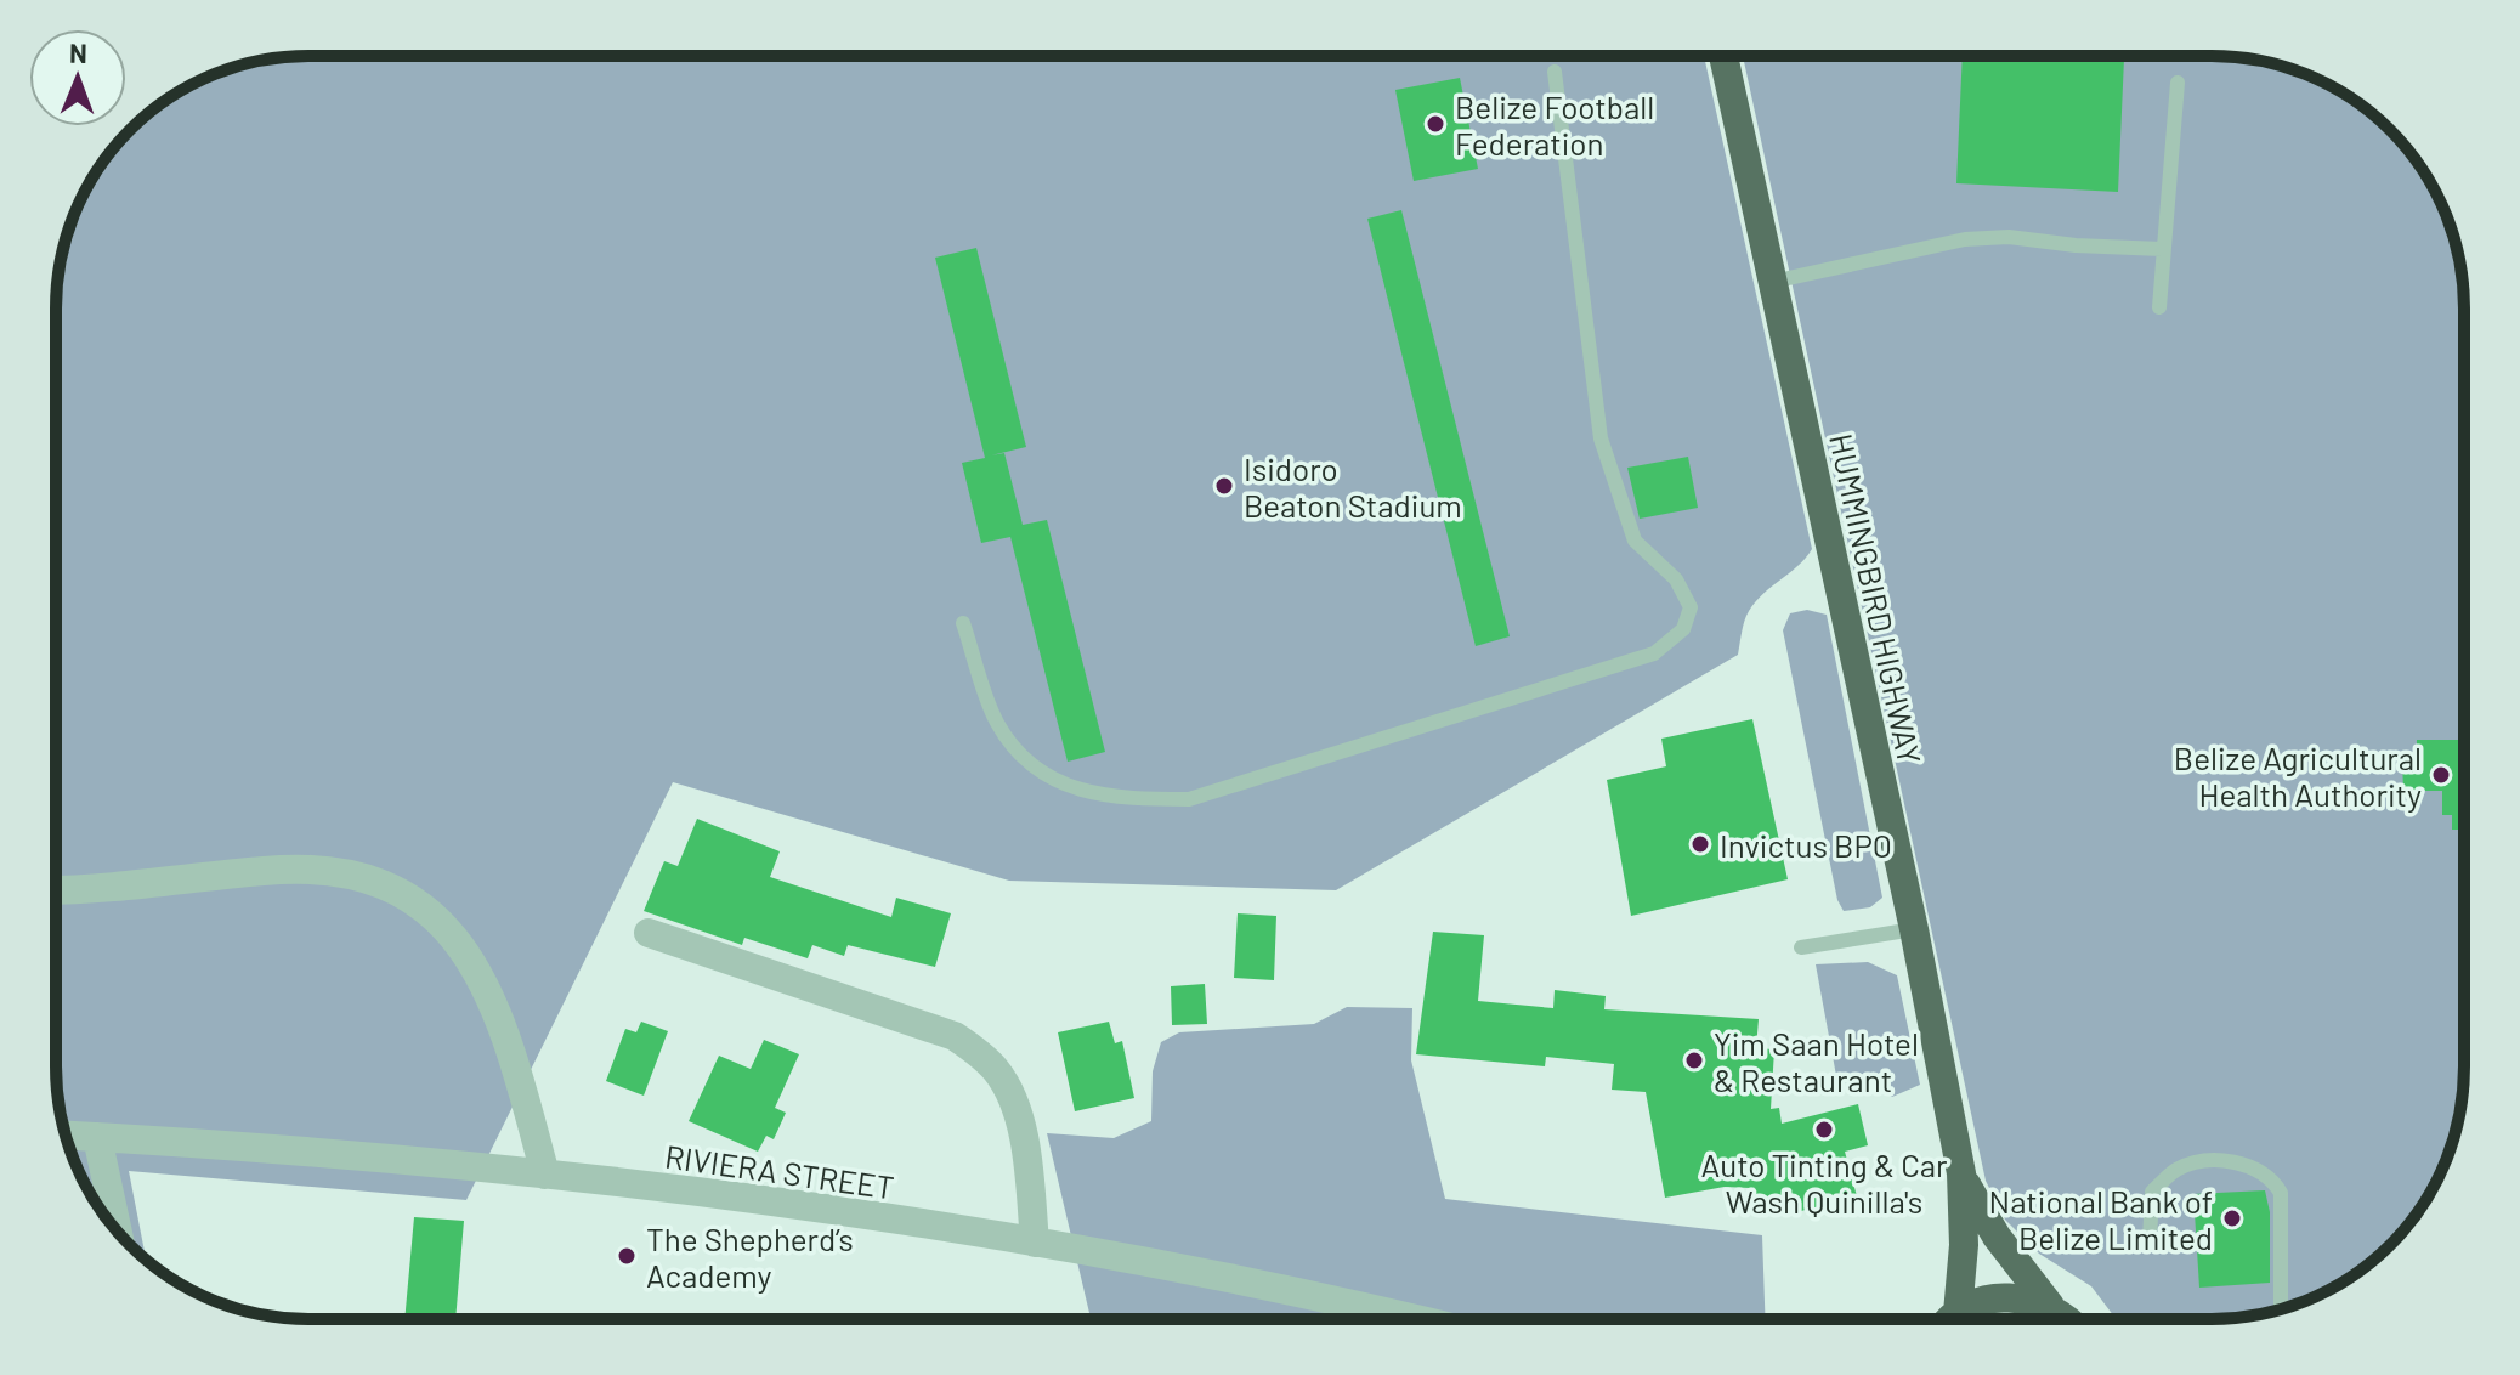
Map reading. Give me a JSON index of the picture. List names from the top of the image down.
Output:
{
  "streets": {
    "main road": ["HUMMINGBIRD HIGHWAY"],
    "street": ["RIVIERA STREET"]
  },
  "places": [
    "Belize Football Federation",
    "Isidoro Beaton Stadium",
    "Belize Agricultural Health Authority",
    "Invictus BPO",
    "Yim Saan Hotel & Restaurant",
    "Auto Tinting & Car Wash Quinilla's",
    "National Bank of Belize Limited",
    "The Shepherd’s Academy"
  ],
  "north": "top"
}
